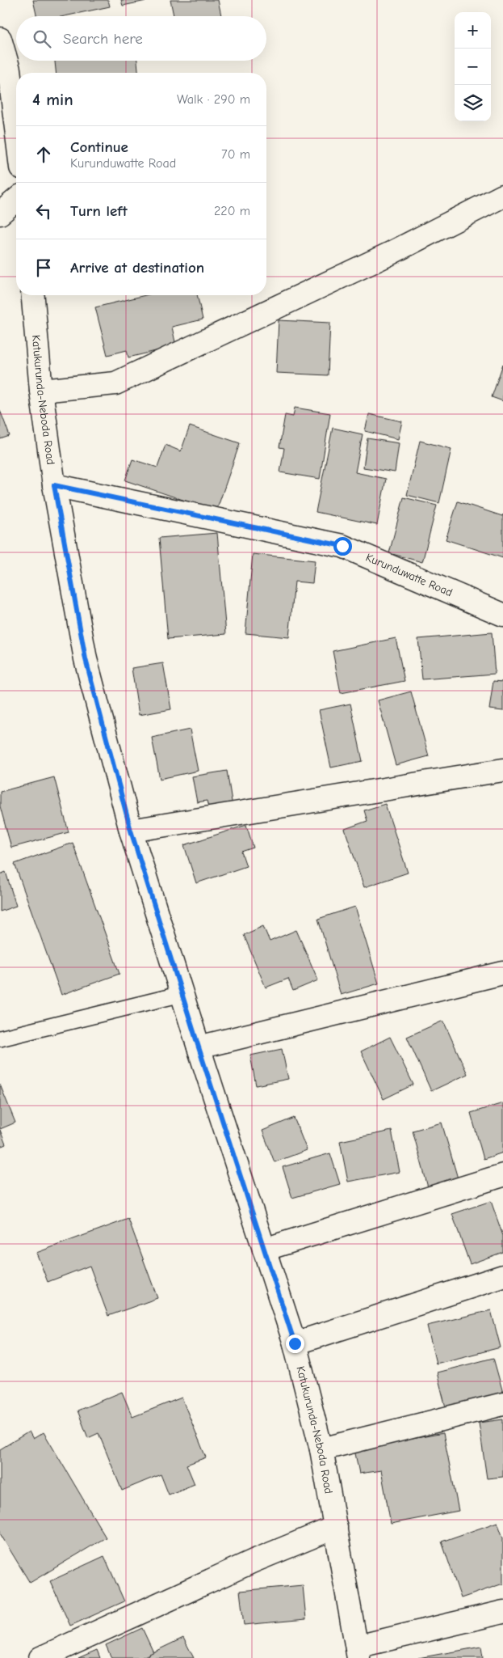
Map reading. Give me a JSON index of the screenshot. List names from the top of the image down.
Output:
{
  "streets": {
    "street": ["Katukurunda-Neboda Road", "Kurunduwatte Road"]
  },
  "crossings": [
    ["Katukurunda-Neboda Road", "Kurunduwatte Road"]
  ],
  "page": {
    "map_buttons": ["+", "−"],
    "search": "Search here",
    "heading": ["4 min", "Walk · 290 m"],
    "list": [
      ["Continue", "Kurunduwatte Road", "70 m"],
      ["Turn left", "220 m"],
      "Arrive at destination"
    ]
  }
}
